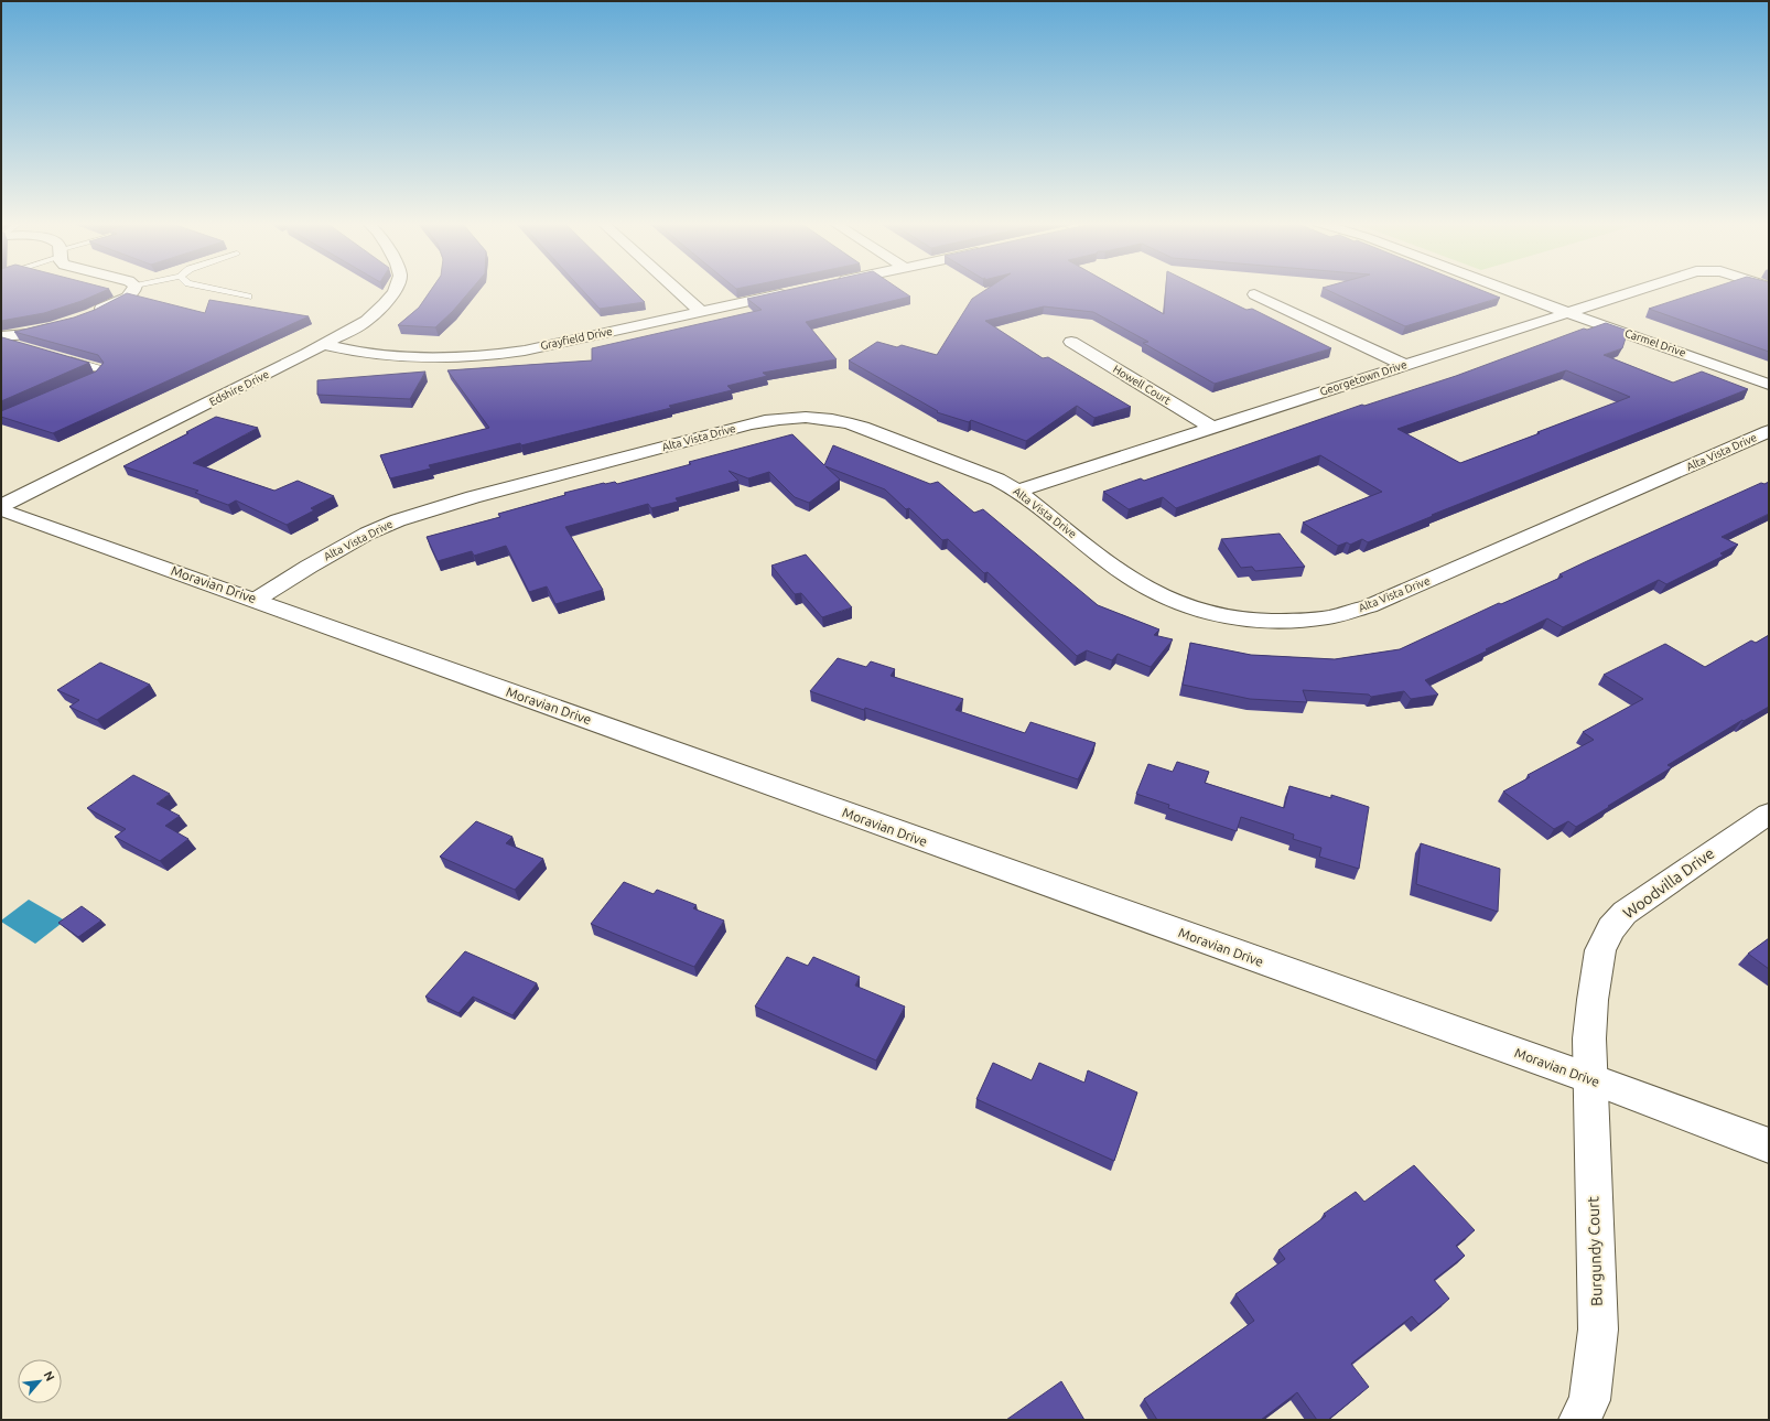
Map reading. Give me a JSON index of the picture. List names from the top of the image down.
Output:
{
  "streets": {
    "street": [
      "Grayfield Drive",
      "Carmel Drive",
      "Georgetown Drive",
      "Howell Court",
      "Edshire Drive",
      "Alta Vista Drive",
      "Moravian Drive",
      "Woodvilla Drive",
      "Burgundy Court"
    ]
  },
  "crossings": [
    ["Grayfield Drive", "Edshire Drive"],
    ["Carmel Drive", "Georgetown Drive"],
    ["Georgetown Drive", "Howell Court"],
    ["Georgetown Drive", "Alta Vista Drive"],
    ["Edshire Drive", "Moravian Drive"],
    ["Alta Vista Drive", "Moravian Drive"],
    ["Moravian Drive", "Woodvilla Drive"],
    ["Moravian Drive", "Burgundy Court"],
    ["Woodvilla Drive", "Burgundy Court"]
  ],
  "north": "top right"
}
